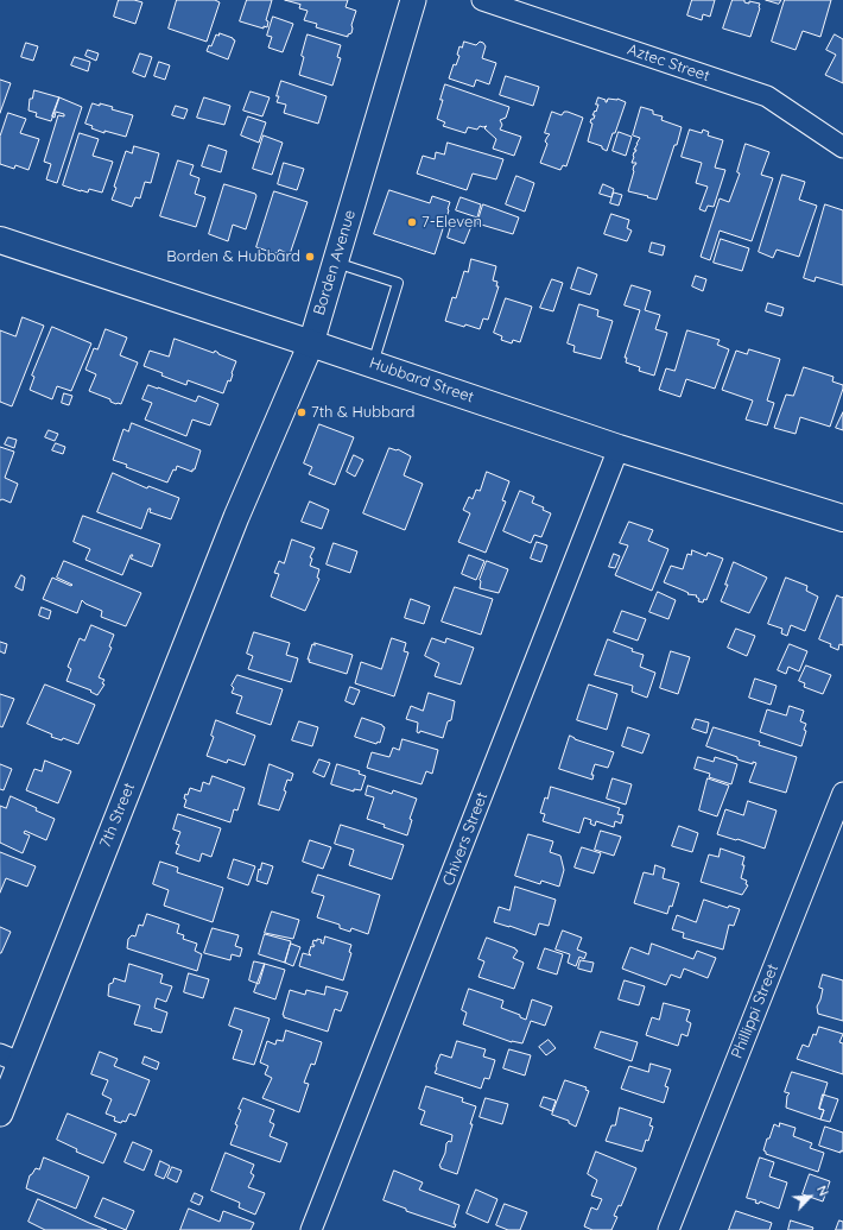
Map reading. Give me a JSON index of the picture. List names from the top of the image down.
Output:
{
  "streets": {
    "main road": ["Hubbard Street"],
    "street": [
      "Aztec Street",
      "Borden Avenue",
      "7th Street",
      "Chivers Street",
      "Phillippi Street"
    ]
  },
  "crossings": [
    ["Borden Avenue", "Hubbard Street"],
    ["Borden Avenue", "7th Street"],
    ["Hubbard Street", "Chivers Street"]
  ],
  "places": ["7-Eleven", "Borden & Hubbard", "7th & Hubbard"],
  "north": "top right"
}
